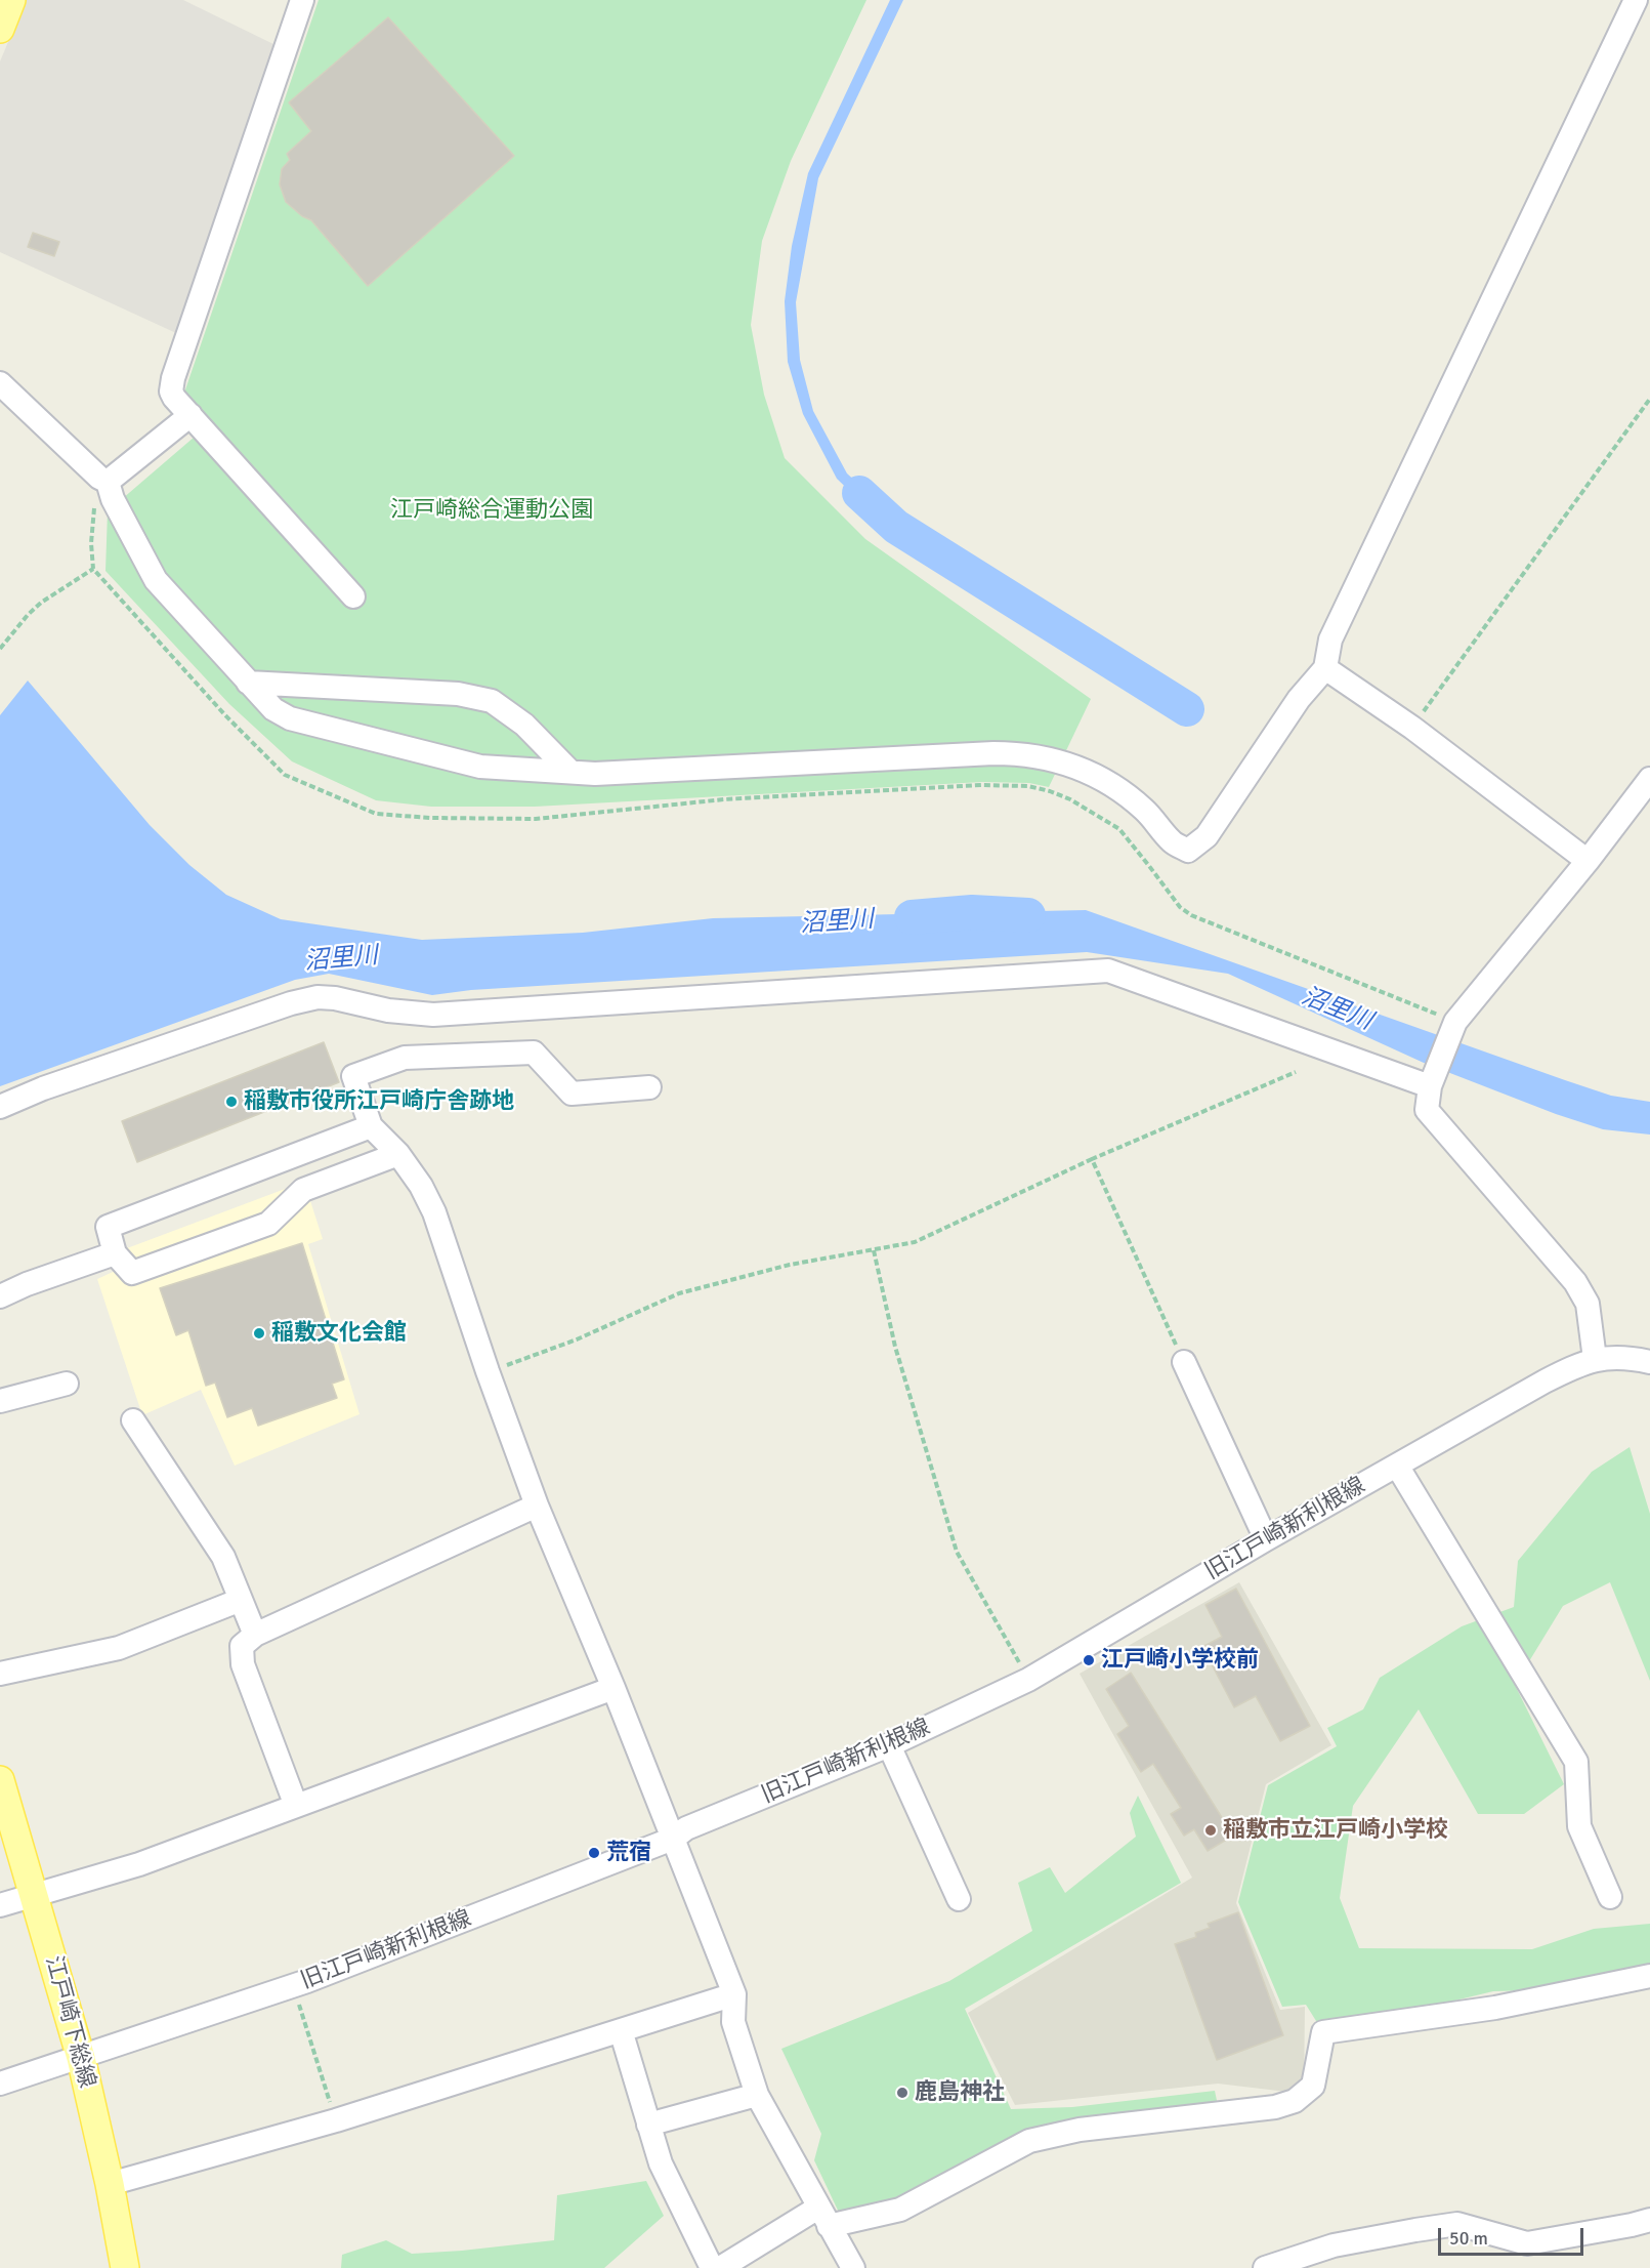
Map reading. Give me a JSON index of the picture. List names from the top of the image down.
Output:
{
  "streets": {
    "main road": ["江戸崎下総線"],
    "street": ["旧江戸崎新利根線"]
  },
  "crossings": [
    ["旧江戸崎新利根線", "江戸崎下総線"]
  ],
  "water": ["沼里川"],
  "parks": ["江戸崎総合運動公園"],
  "places": [
    "稲敷市役所江戸崎庁舎跡地",
    "稲敷文化会館",
    "江戸崎小学校前",
    "稲敷市立江戸崎小学校",
    "荒宿",
    "鹿島神社"
  ],
  "scale_bar": "50 m"
}
